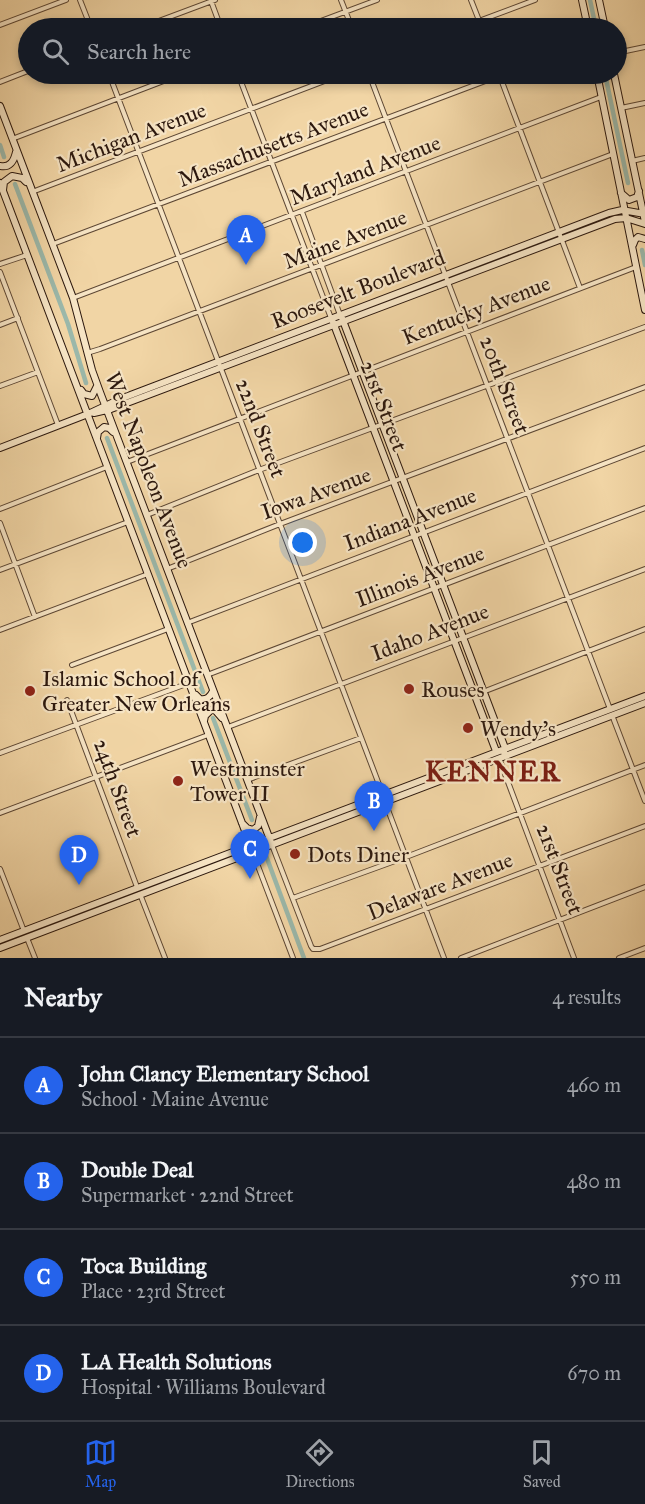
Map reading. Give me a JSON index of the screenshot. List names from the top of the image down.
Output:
{
  "streets": {
    "main road": ["Roosevelt Boulevard", "21st Street", "West Napoleon Avenue"],
    "street": [
      "Michigan Avenue",
      "Massachusetts Avenue",
      "Maryland Avenue",
      "Maine Avenue",
      "Kentucky Avenue",
      "20th Street",
      "22nd Street",
      "Iowa Avenue",
      "Indiana Avenue",
      "Illinois Avenue",
      "Idaho Avenue",
      "24th Street",
      "Delaware Avenue"
    ]
  },
  "crossings": [
    ["Michigan Avenue", "21st Street"],
    ["Michigan Avenue", "22nd Street"],
    ["Michigan Avenue", "West Napoleon Avenue"],
    ["Massachusetts Avenue", "20th Street"],
    ["Massachusetts Avenue", "21st Street"],
    ["Massachusetts Avenue", "22nd Street"],
    ["Massachusetts Avenue", "West Napoleon Avenue"],
    ["Maryland Avenue", "20th Street"],
    ["Maryland Avenue", "21st Street"],
    ["Maryland Avenue", "22nd Street"],
    ["Maryland Avenue", "West Napoleon Avenue"],
    ["Maine Avenue", "20th Street"],
    ["Maine Avenue", "21st Street"],
    ["Maine Avenue", "22nd Street"],
    ["Maine Avenue", "West Napoleon Avenue"],
    ["Roosevelt Boulevard", "20th Street"],
    ["Roosevelt Boulevard", "21st Street"],
    ["Roosevelt Boulevard", "22nd Street"],
    ["Roosevelt Boulevard", "West Napoleon Avenue"],
    ["Kentucky Avenue", "20th Street"],
    ["Kentucky Avenue", "21st Street"],
    ["Kentucky Avenue", "22nd Street"],
    ["Kentucky Avenue", "West Napoleon Avenue"],
    ["20th Street", "Iowa Avenue"],
    ["20th Street", "Indiana Avenue"],
    ["20th Street", "Illinois Avenue"],
    ["20th Street", "Idaho Avenue"],
    ["21st Street", "Iowa Avenue"],
    ["21st Street", "Indiana Avenue"],
    ["21st Street", "Illinois Avenue"],
    ["21st Street", "Idaho Avenue"],
    ["21st Street", "Delaware Avenue"],
    ["22nd Street", "Iowa Avenue"],
    ["22nd Street", "Indiana Avenue"],
    ["22nd Street", "Illinois Avenue"],
    ["22nd Street", "Idaho Avenue"],
    ["22nd Street", "Delaware Avenue"],
    ["West Napoleon Avenue", "Iowa Avenue"],
    ["West Napoleon Avenue", "Indiana Avenue"],
    ["West Napoleon Avenue", "Illinois Avenue"],
    ["West Napoleon Avenue", "Idaho Avenue"]
  ],
  "districts": ["KENNER"],
  "places": [
    "Rouses",
    "Islamic School of Greater New Orleans",
    "Wendy's",
    "Westminster Tower II",
    "Dots Diner"
  ],
  "page": {
    "search": "Search here",
    "pins": [
      "A",
      "B",
      "C",
      "D"
    ],
    "heading": ["Nearby", "4 results"],
    "list": [
      {
        "mark": "A",
        "name": "John Clancy Elementary School",
        "note": "School · Maine Avenue",
        "value": "460 m"
      },
      {
        "mark": "B",
        "name": "Double Deal",
        "note": "Supermarket · 22nd Street",
        "value": "480 m"
      },
      {
        "mark": "C",
        "name": "Toca Building",
        "note": "Place · 23rd Street",
        "value": "550 m"
      },
      {
        "mark": "D",
        "name": "LA Health Solutions",
        "note": "Hospital · Williams Boulevard",
        "value": "670 m"
      }
    ],
    "nav": ["Map", "Directions", "Saved"]
  }
}
